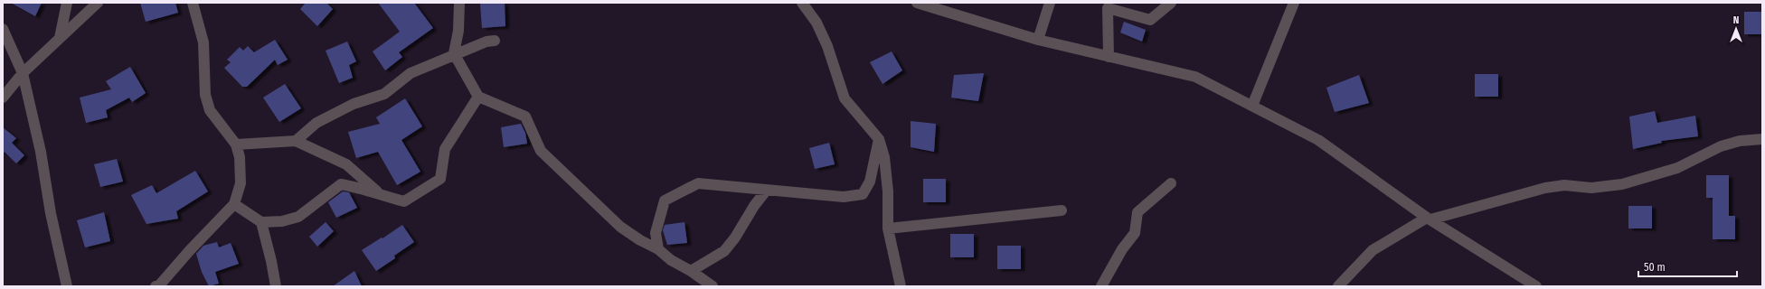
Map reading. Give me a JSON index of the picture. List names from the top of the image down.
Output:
{
  "scale_bar": "50 m",
  "north": "top"
}
